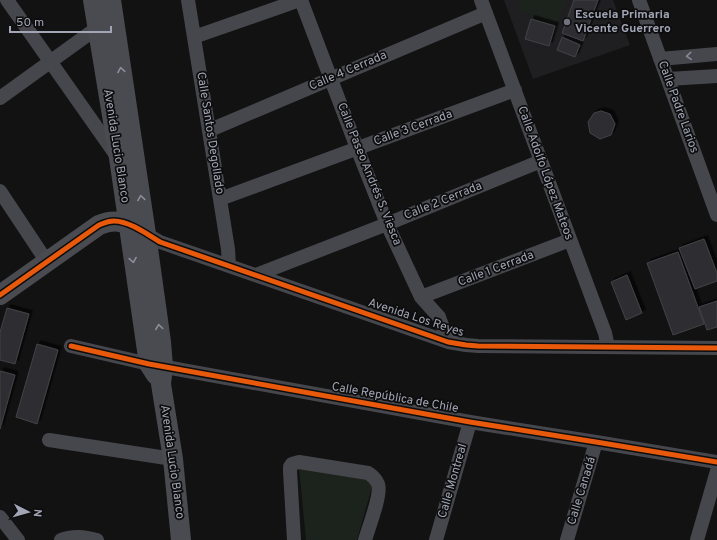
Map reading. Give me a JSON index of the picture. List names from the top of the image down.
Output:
{
  "streets": {
    "street": [
      "Calle 4 Cerrada",
      "Calle Padre Larios",
      "Calle 3 Cerrada",
      "Calle Santos Degollado",
      "Avenida Lucio Blanco",
      "Calle Adolfo López Mateos",
      "Calle Paseo Andrés S. Viesca",
      "Calle 2 Cerrada",
      "Calle 1 Cerrada",
      "Avenida Los Reyes",
      "Calle República de Chile",
      "Calle Montreal",
      "Calle Canadá"
    ]
  },
  "crossings": [
    ["Calle 4 Cerrada", "Calle Santos Degollado"],
    ["Calle 4 Cerrada", "Calle Adolfo López Mateos"],
    ["Calle 4 Cerrada", "Calle Paseo Andrés S. Viesca"],
    ["Calle 3 Cerrada", "Calle Santos Degollado"],
    ["Calle 3 Cerrada", "Calle Adolfo López Mateos"],
    ["Calle 3 Cerrada", "Calle Paseo Andrés S. Viesca"],
    ["Calle Santos Degollado", "Avenida Los Reyes"],
    ["Avenida Lucio Blanco", "Avenida Los Reyes"],
    ["Avenida Lucio Blanco", "Calle República de Chile"],
    ["Calle Adolfo López Mateos", "Calle 2 Cerrada"],
    ["Calle Adolfo López Mateos", "Calle 1 Cerrada"],
    ["Calle Adolfo López Mateos", "Avenida Los Reyes"],
    ["Calle Paseo Andrés S. Viesca", "Calle 2 Cerrada"],
    ["Calle Paseo Andrés S. Viesca", "Calle 1 Cerrada"],
    ["Calle Paseo Andrés S. Viesca", "Avenida Los Reyes"],
    ["Calle 2 Cerrada", "Avenida Los Reyes"],
    ["Calle República de Chile", "Calle Montreal"],
    ["Calle República de Chile", "Calle Canadá"]
  ],
  "places": ["Escuela Primaria Vicente Guerrero"],
  "scale_bar": "50 m",
  "north": "right"
}
